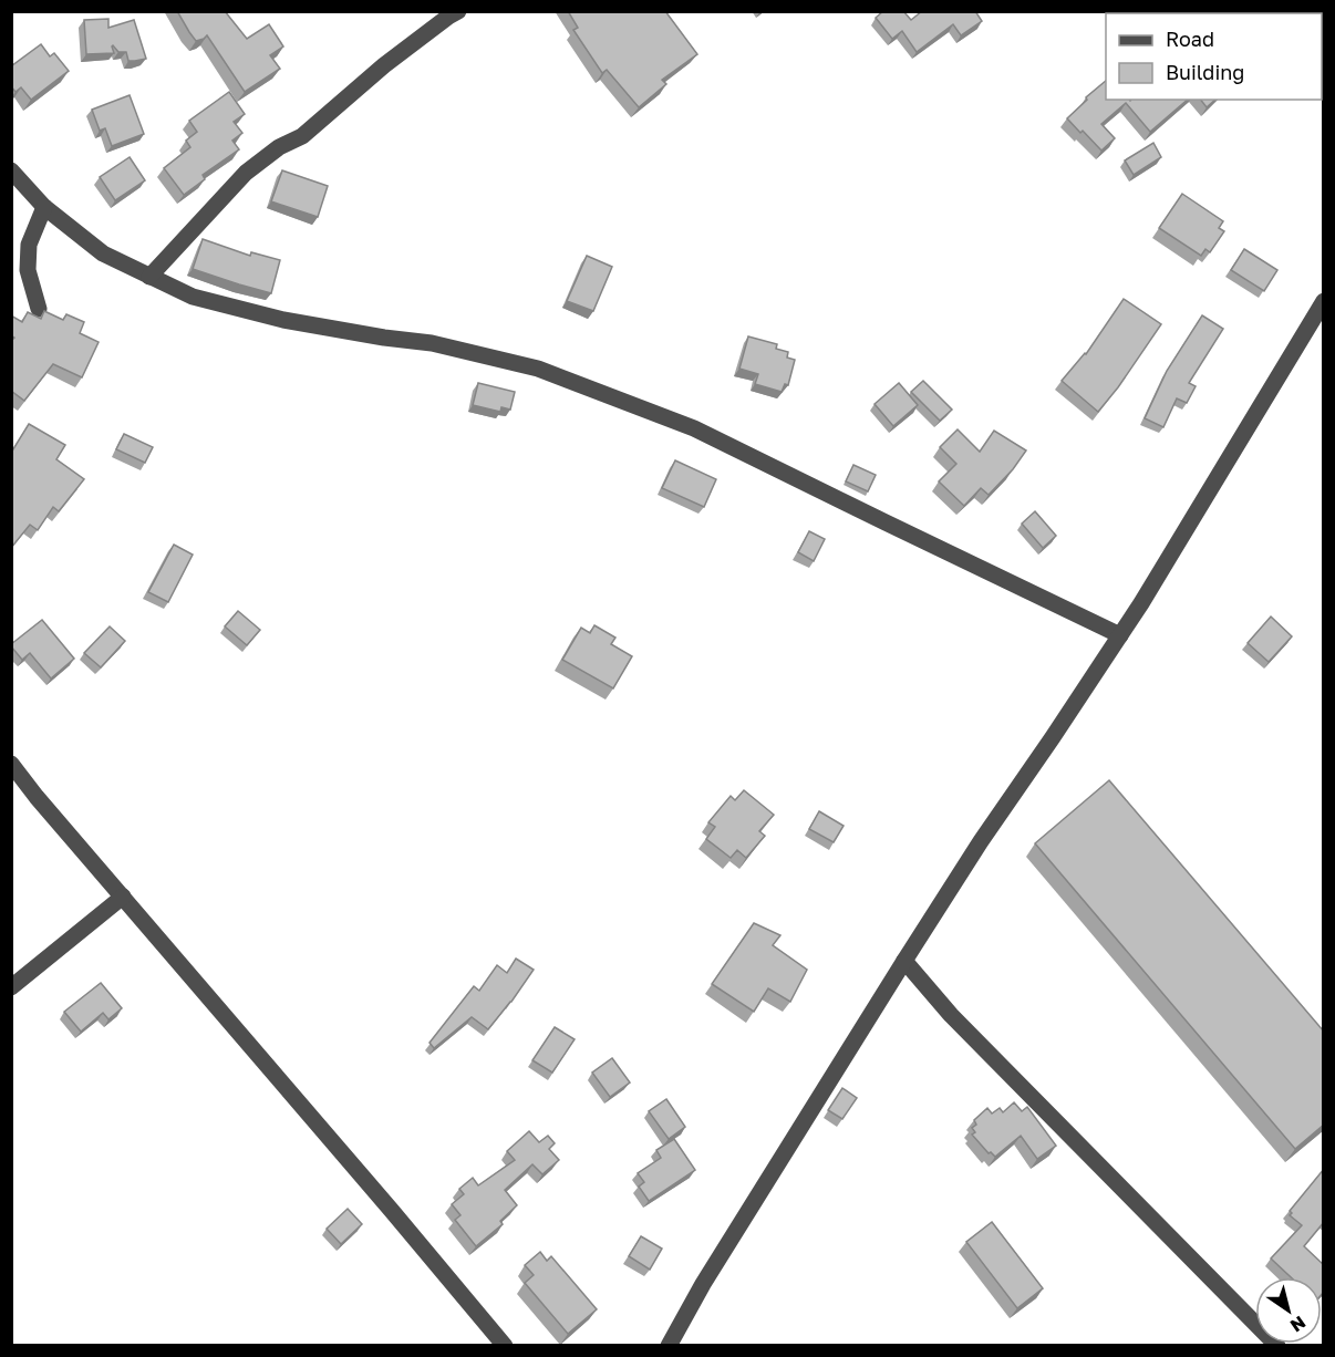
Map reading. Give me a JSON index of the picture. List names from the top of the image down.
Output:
{
  "legend": ["Road", "Building"],
  "north": "bottom right"
}
